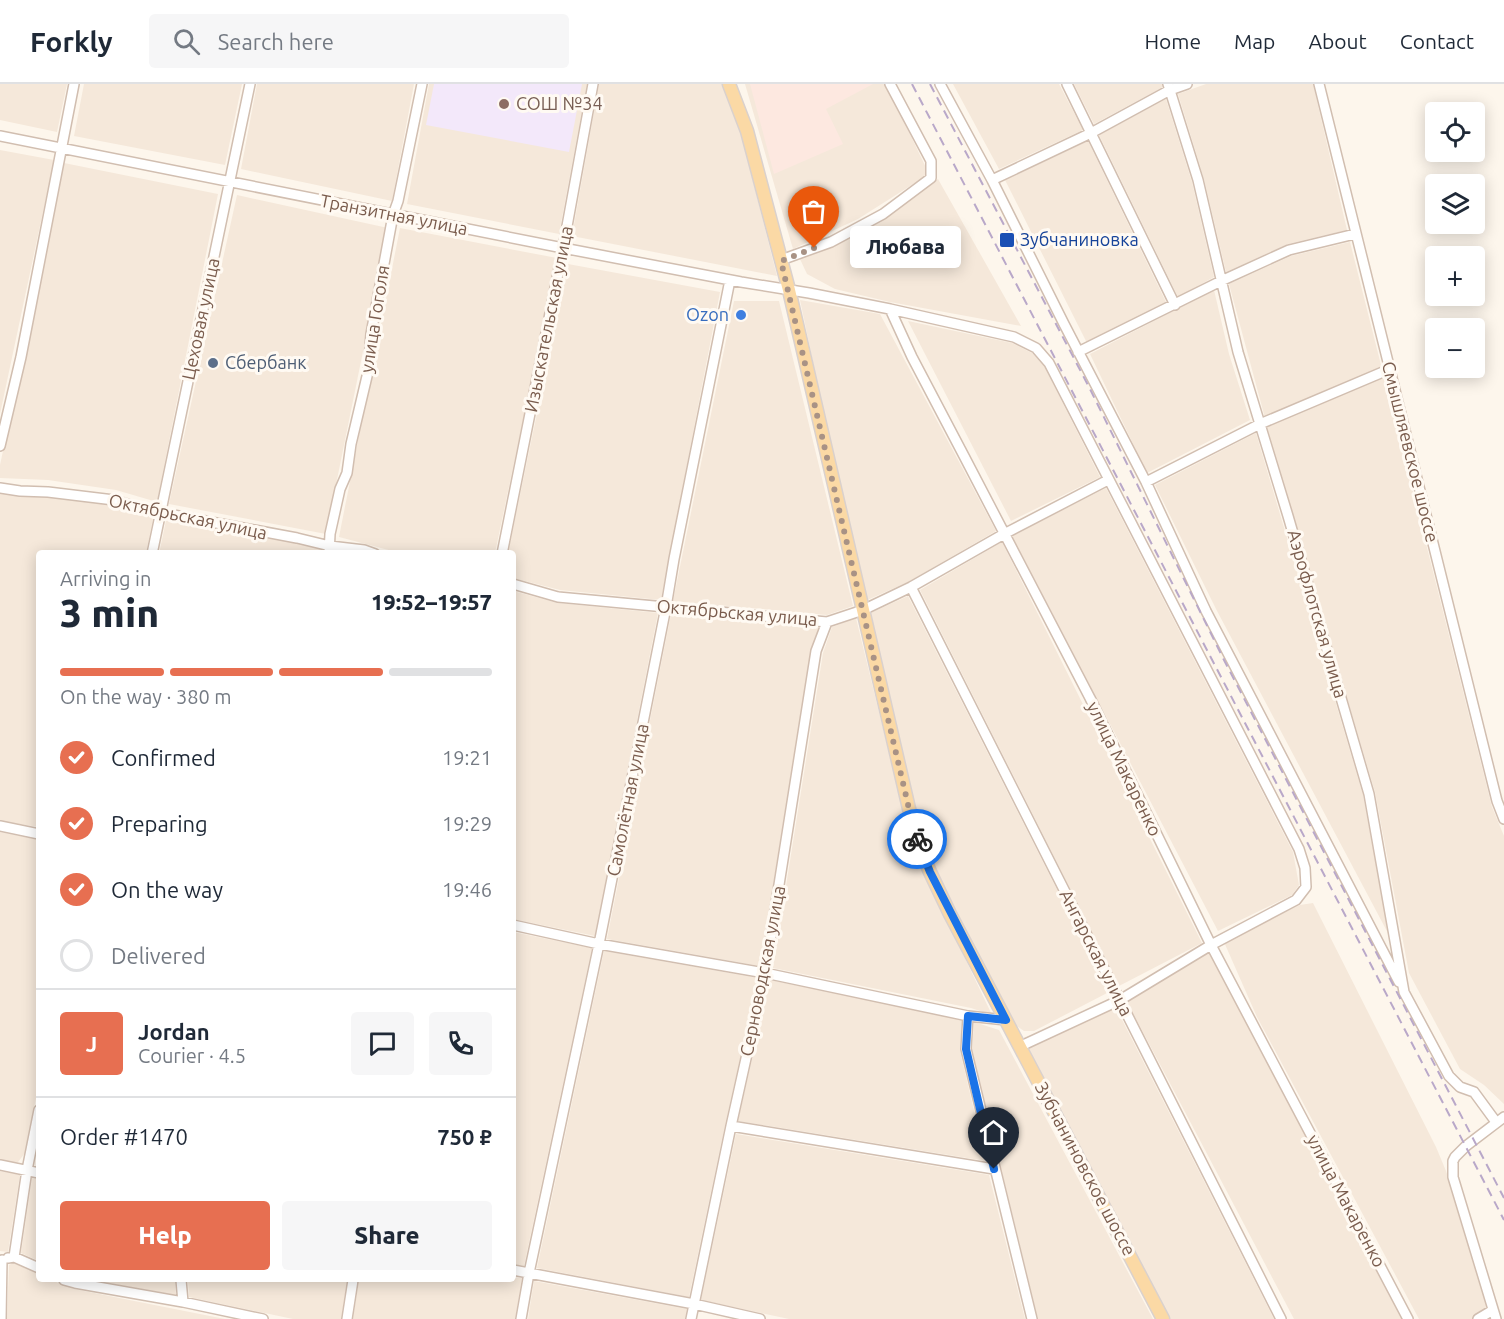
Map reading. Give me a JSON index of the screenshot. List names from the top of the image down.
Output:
{
  "streets": {
    "main road": ["Зубчаниновское шоссе"],
    "street": [
      "Транзитная улица",
      "Цеховая улица",
      "улица Гоголя",
      "Изыскательская улица",
      "Смышляевское шоссе",
      "Октябрьская улица",
      "Аэрофлотская улица",
      "улица Макаренко",
      "Самолётная улица",
      "Ангарская улица",
      "Серноводская улица"
    ]
  },
  "crossings": [
    ["Транзитная улица", "Цеховая улица"],
    ["Транзитная улица", "улица Гоголя"],
    ["Транзитная улица", "Изыскательская улица"],
    ["Транзитная улица", "Самолётная улица"],
    ["Транзитная улица", "Зубчаниновское шоссе"],
    ["Цеховая улица", "Октябрьская улица"],
    ["улица Гоголя", "Октябрьская улица"],
    ["Октябрьская улица", "улица Макаренко"],
    ["Октябрьская улица", "Самолётная улица"],
    ["Октябрьская улица", "Ангарская улица"],
    ["Октябрьская улица", "Серноводская улица"],
    ["Октябрьская улица", "Зубчаниновское шоссе"]
  ],
  "places": {
    "other": [
      "СОШ №34",
      "Любава",
      "Ozon",
      "Сбербанк"
    ],
    "transit": ["Зубчаниновка"]
  },
  "page": {
    "header": "Forkly",
    "search": "Search here",
    "nav": [
      "Home",
      "Map",
      "About",
      "Contact"
    ],
    "map_buttons": ["+", "−"],
    "bubble": "Любава",
    "heading": ["3 min", "Arriving in", "19:52–19:57"],
    "panel": [
      "Jordan",
      "Courier · 4.5",
      "Order #1470",
      "750 ₽"
    ],
    "bar": "On the way · 380 m",
    "list": [
      ["Confirmed", "19:21"],
      ["Preparing", "19:29"],
      ["On the way", "19:46"],
      "Delivered"
    ],
    "round": "J",
    "buttons": ["Help", "Share"]
  }
}
